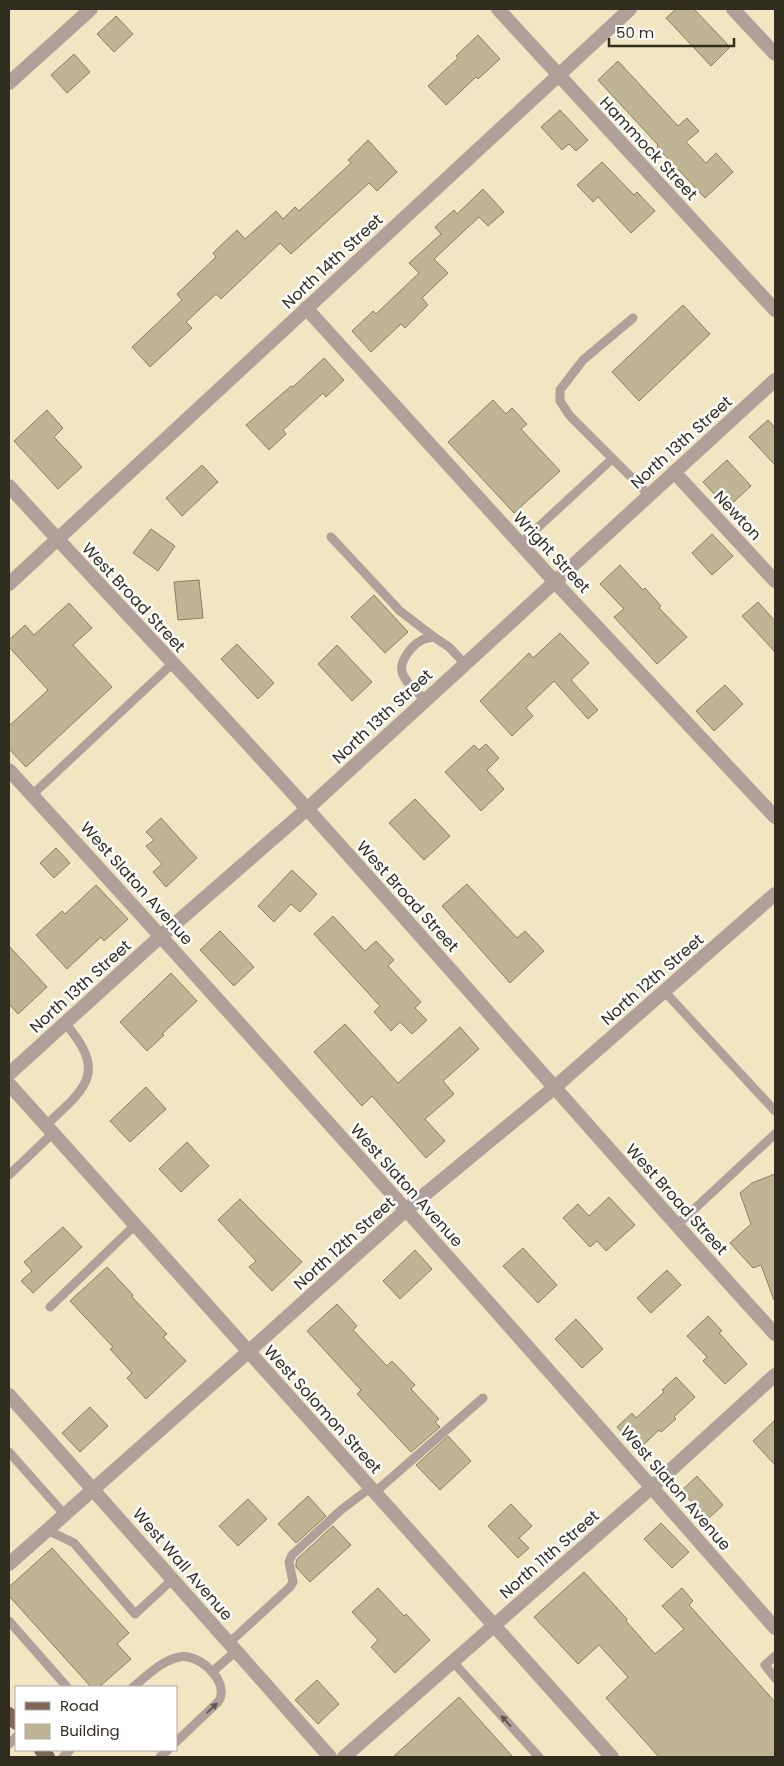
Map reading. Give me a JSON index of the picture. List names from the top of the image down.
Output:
{
  "streets": {
    "street": [
      "Hammock Street",
      "North 14th Street",
      "North 13th Street",
      "Newton",
      "Wright Street",
      "West Broad Street",
      "West Slaton Avenue",
      "North 12th Street",
      "West Solomon Street",
      "North 11th Street",
      "West Wall Avenue"
    ]
  },
  "crossings": [
    ["Hammock Street", "North 14th Street"],
    ["North 14th Street", "Wright Street"],
    ["North 14th Street", "West Broad Street"],
    ["North 13th Street", "Newton"],
    ["North 13th Street", "Wright Street"],
    ["North 13th Street", "West Broad Street"],
    ["North 13th Street", "West Slaton Avenue"],
    ["West Broad Street", "North 12th Street"],
    ["West Slaton Avenue", "North 12th Street"],
    ["West Slaton Avenue", "North 11th Street"],
    ["North 12th Street", "West Solomon Street"],
    ["North 12th Street", "West Wall Avenue"],
    ["West Solomon Street", "North 11th Street"]
  ],
  "legend": ["Road", "Building"],
  "scale_bar": "50 m"
}
